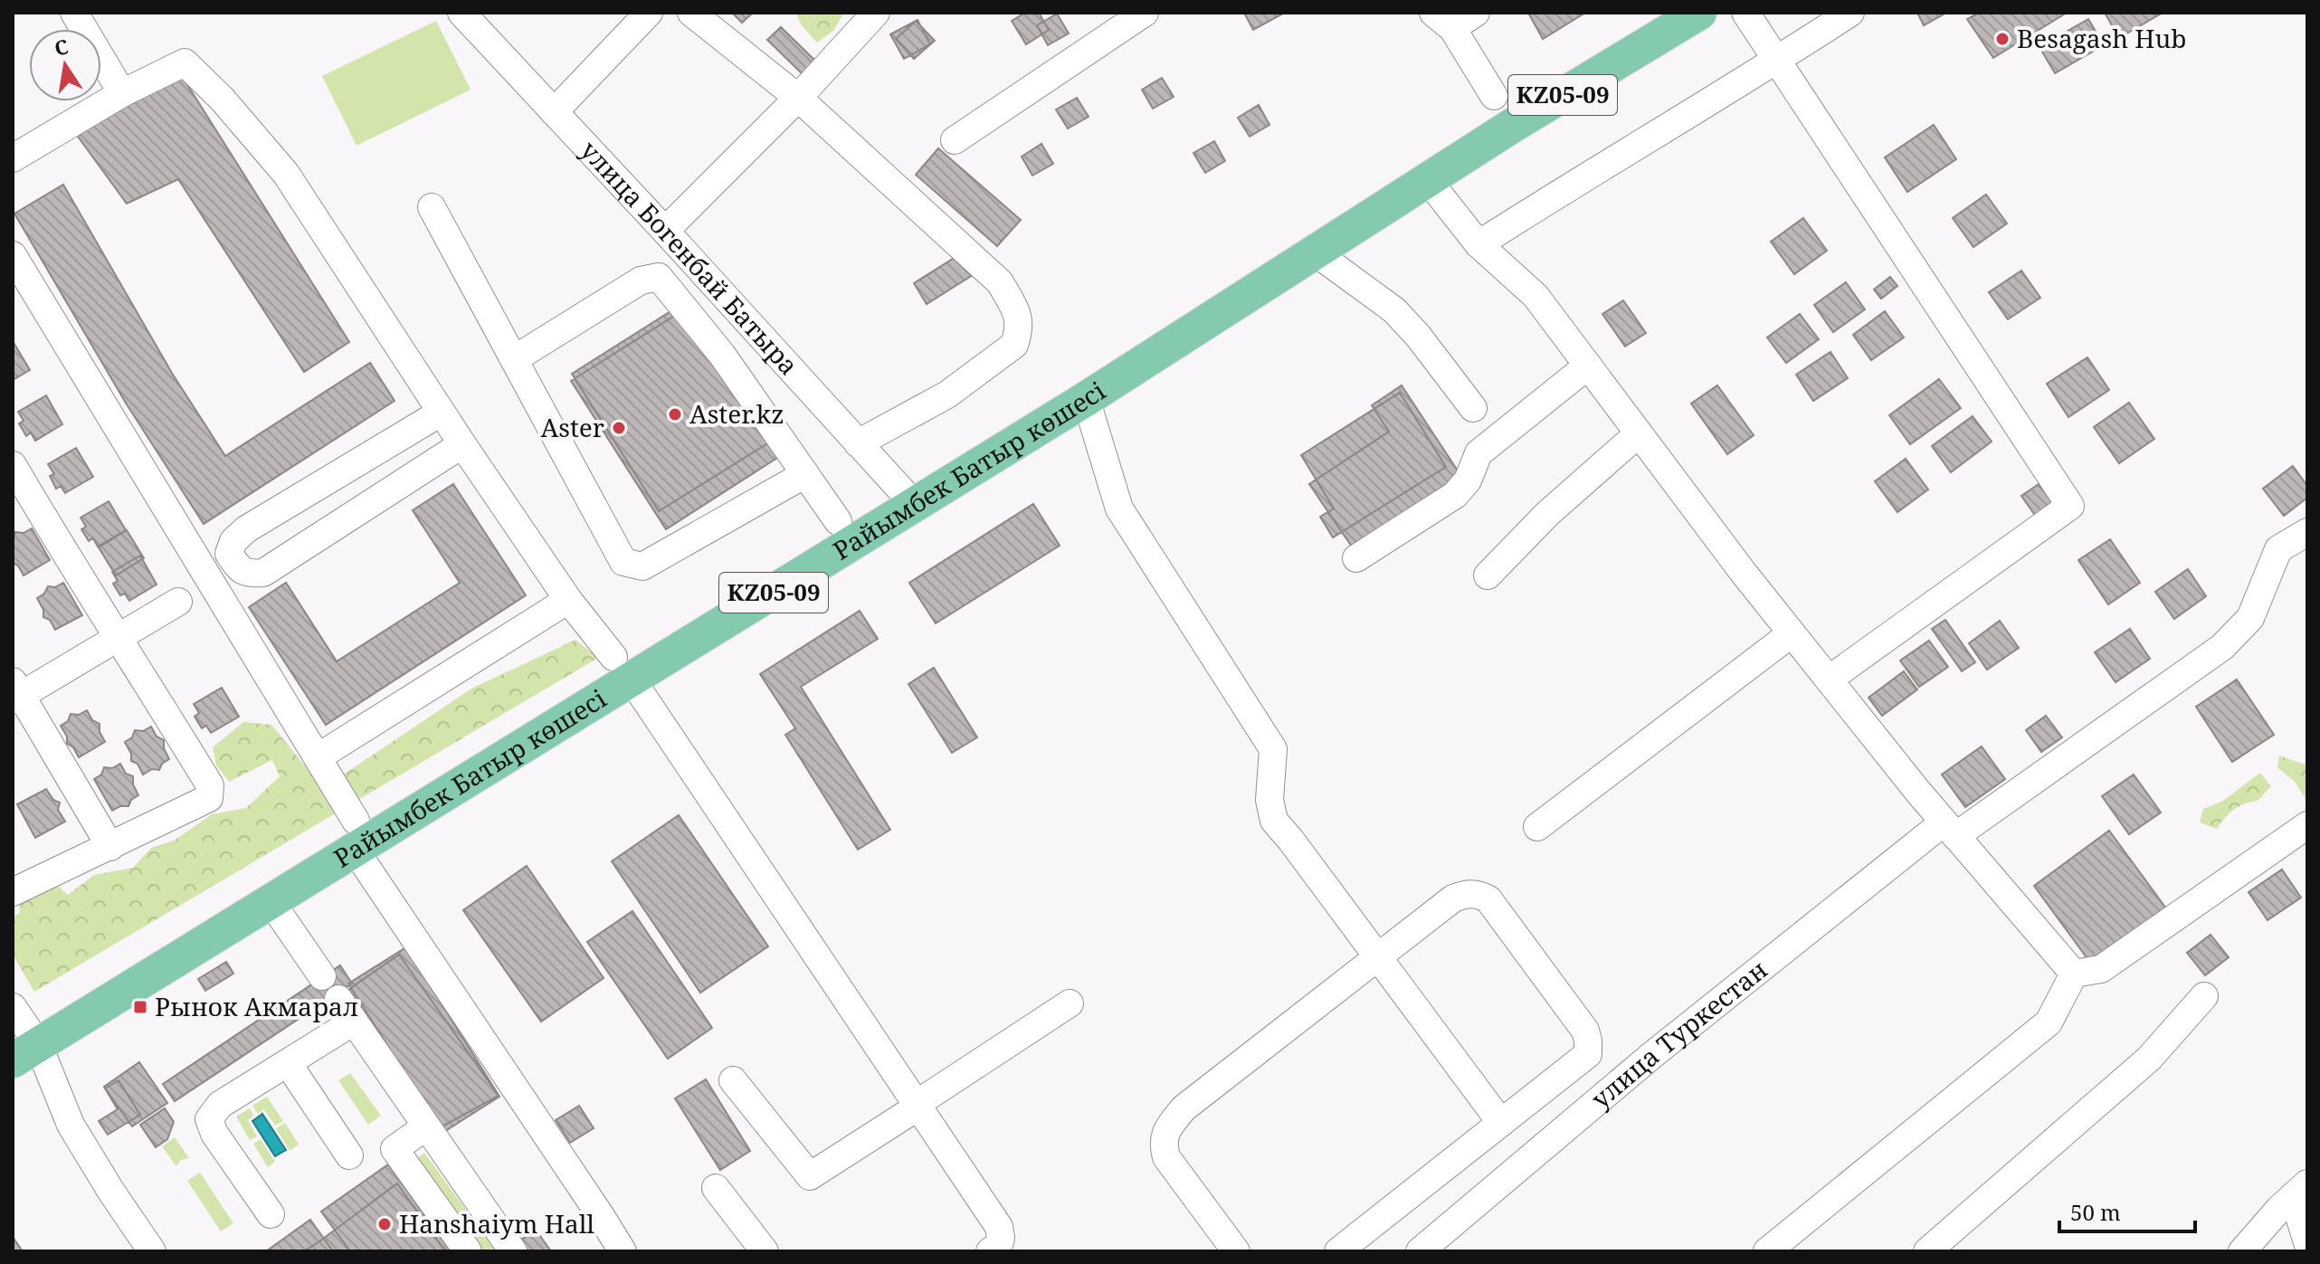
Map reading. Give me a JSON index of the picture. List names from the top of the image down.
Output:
{
  "streets": {
    "main road": ["KZ05-09", "Райымбек Батыр көшесі"],
    "street": ["улица Богенбай Батыра", "улица Туркестан"]
  },
  "crossings": [
    ["улица Богенбай Батыра", "Райымбек Батыр көшесі"]
  ],
  "places": {
    "other": [
      "Besagash Hub",
      "Aster.kz",
      "Aster",
      "Hanshaiym Hall"
    ],
    "transit": ["Рынок Акмарал"]
  },
  "scale_bar": "50 m",
  "north": "top"
}
